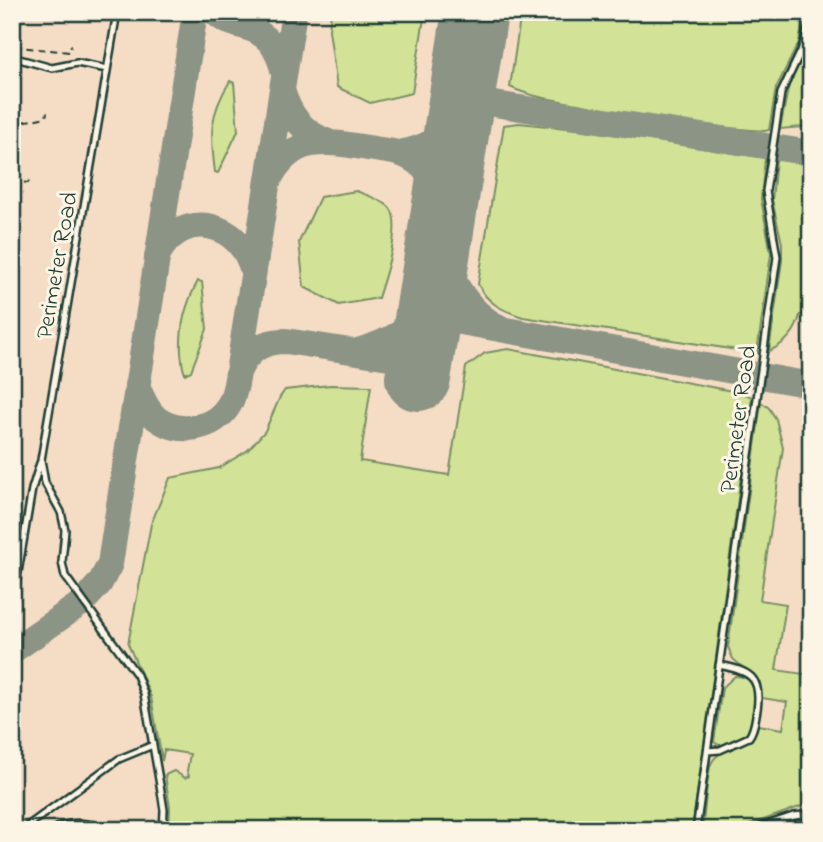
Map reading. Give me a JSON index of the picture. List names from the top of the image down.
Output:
{
  "streets": {
    "lane": ["Perimeter Road"]
  }
}
